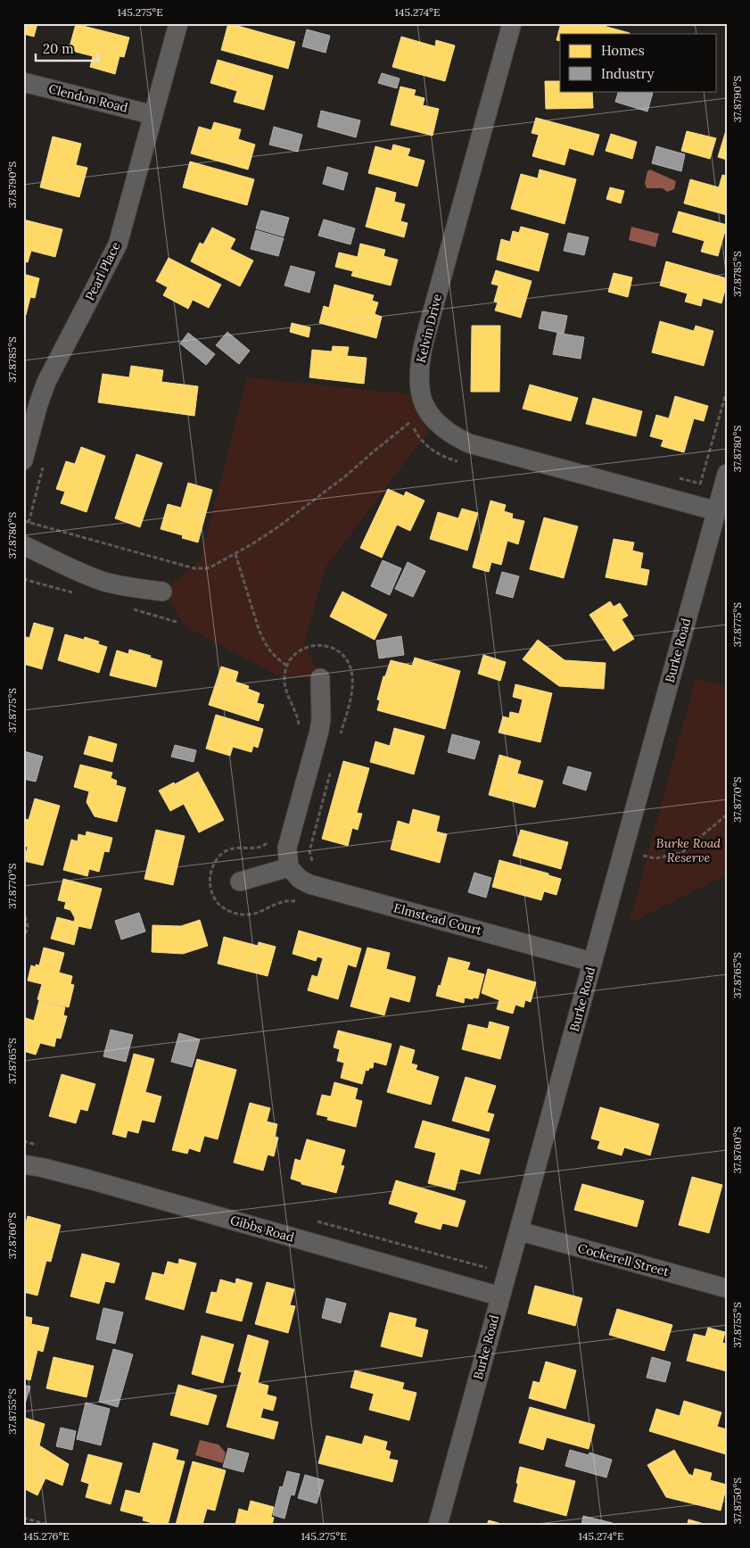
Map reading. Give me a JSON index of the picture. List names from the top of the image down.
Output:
{
  "streets": {
    "street": [
      "Clendon Road",
      "Pearl Place",
      "Kelvin Drive",
      "Burke Road",
      "Elmstead Court",
      "Gibbs Road",
      "Cockerell Street"
    ]
  },
  "crossings": [
    ["Clendon Road", "Pearl Place"],
    ["Kelvin Drive", "Burke Road"],
    ["Burke Road", "Elmstead Court"],
    ["Burke Road", "Gibbs Road"],
    ["Burke Road", "Cockerell Street"]
  ],
  "parks": ["Burke Road Reserve"],
  "legend": ["Homes", "Industry"],
  "scale_bar": "20 m",
  "coordinates": [
    "145.275°E",
    "145.274°E",
    "37.8790°S",
    "37.8785°S",
    "37.8780°S",
    "37.8775°S",
    "37.8770°S",
    "37.8765°S",
    "37.8760°S",
    "37.8755°S",
    "37.8750°S",
    "145.276°E"
  ]
}
